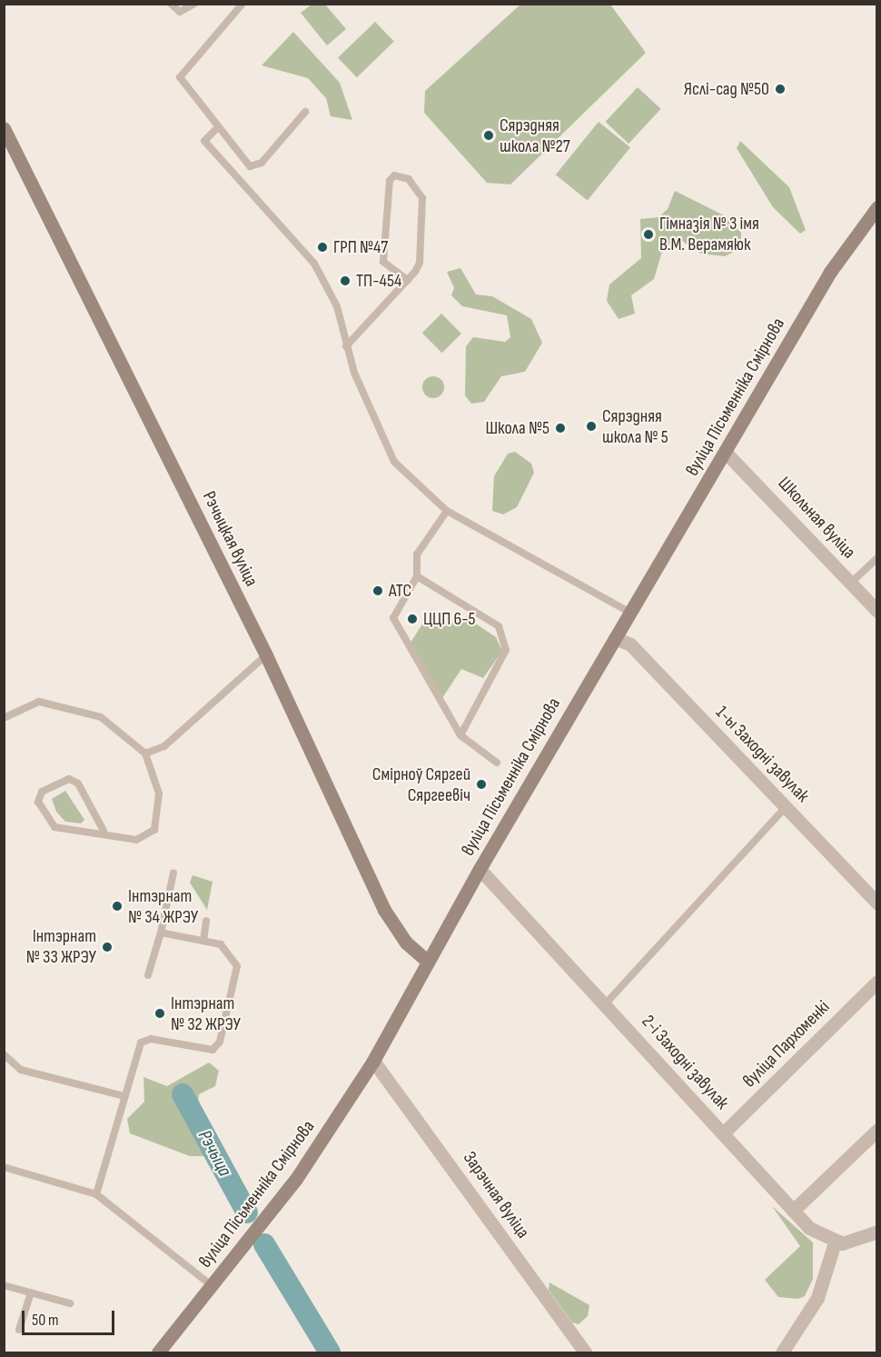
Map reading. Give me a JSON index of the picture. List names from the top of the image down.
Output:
{
  "streets": {
    "main road": ["вуліца Пісьменніка Смірнова", "Рэчыцкая вуліца"],
    "street": [
      "Школьная вуліца",
      "1-ы Заходні завулак",
      "вуліца Пархоменкі",
      "2-і Заходні завулак",
      "Зарэчная вуліца"
    ]
  },
  "crossings": [
    ["вуліца Пісьменніка Смірнова", "Школьная вуліца"],
    ["вуліца Пісьменніка Смірнова", "Рэчыцкая вуліца"],
    ["вуліца Пісьменніка Смірнова", "1-ы Заходні завулак"],
    ["вуліца Пісьменніка Смірнова", "2-і Заходні завулак"],
    ["вуліца Пісьменніка Смірнова", "Зарэчная вуліца"],
    ["вуліца Пархоменкі", "2-і Заходні завулак"]
  ],
  "water": ["Рэчыца"],
  "places": [
    "Яслі-сад №50",
    "Сярэдняя школа №27",
    "Гімназія № 3 імя В.М. Верамяюк",
    "ГРП №47",
    "ТП-454",
    "Сярэдняя школа № 5",
    "Школа №5",
    "АТС",
    "ЦЦП 6-5",
    "Смірноў Сяргей Сяргеевіч",
    "Інтэрнат № 34 ЖРЭУ",
    "Інтэрнат № 33 ЖРЭУ",
    "Інтэрнат № 32 ЖРЭУ"
  ],
  "scale_bar": "50 m"
}
